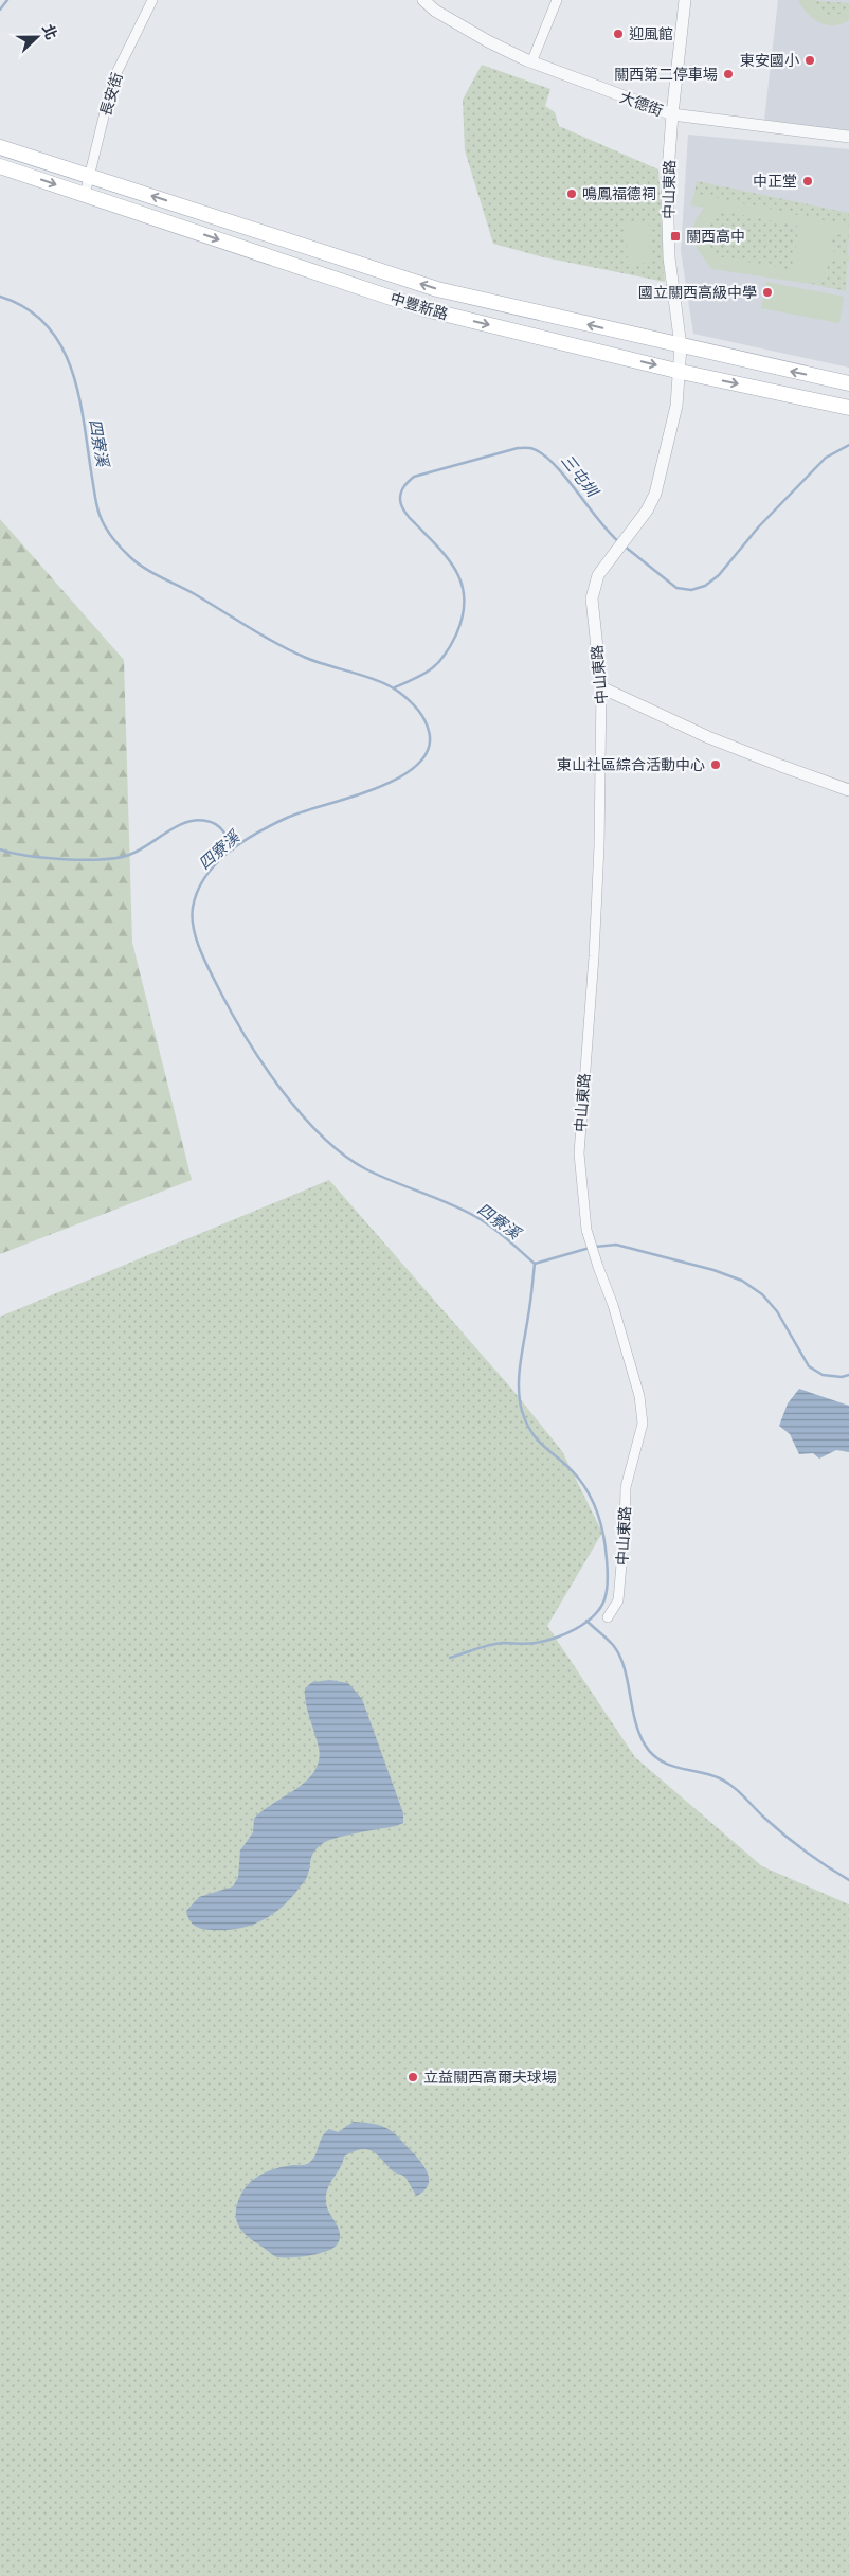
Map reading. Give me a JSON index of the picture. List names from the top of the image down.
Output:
{
  "streets": {
    "main road": ["中豐新路"],
    "street": ["長安街", "大德街", "中山東路"]
  },
  "crossings": [
    ["長安街", "中豐新路"],
    ["大德街", "中山東路"],
    ["中山東路", "中豐新路"]
  ],
  "water": ["四寮溪", "三屯圳"],
  "places": {
    "other": [
      "迎風館",
      "東安國小",
      "關西第二停車場",
      "中正堂",
      "鳴鳳福德祠",
      "國立關西高級中學",
      "東山社區綜合活動中心",
      "立益關西高爾夫球場"
    ],
    "transit": ["關西高中"]
  },
  "north": "right"
}
